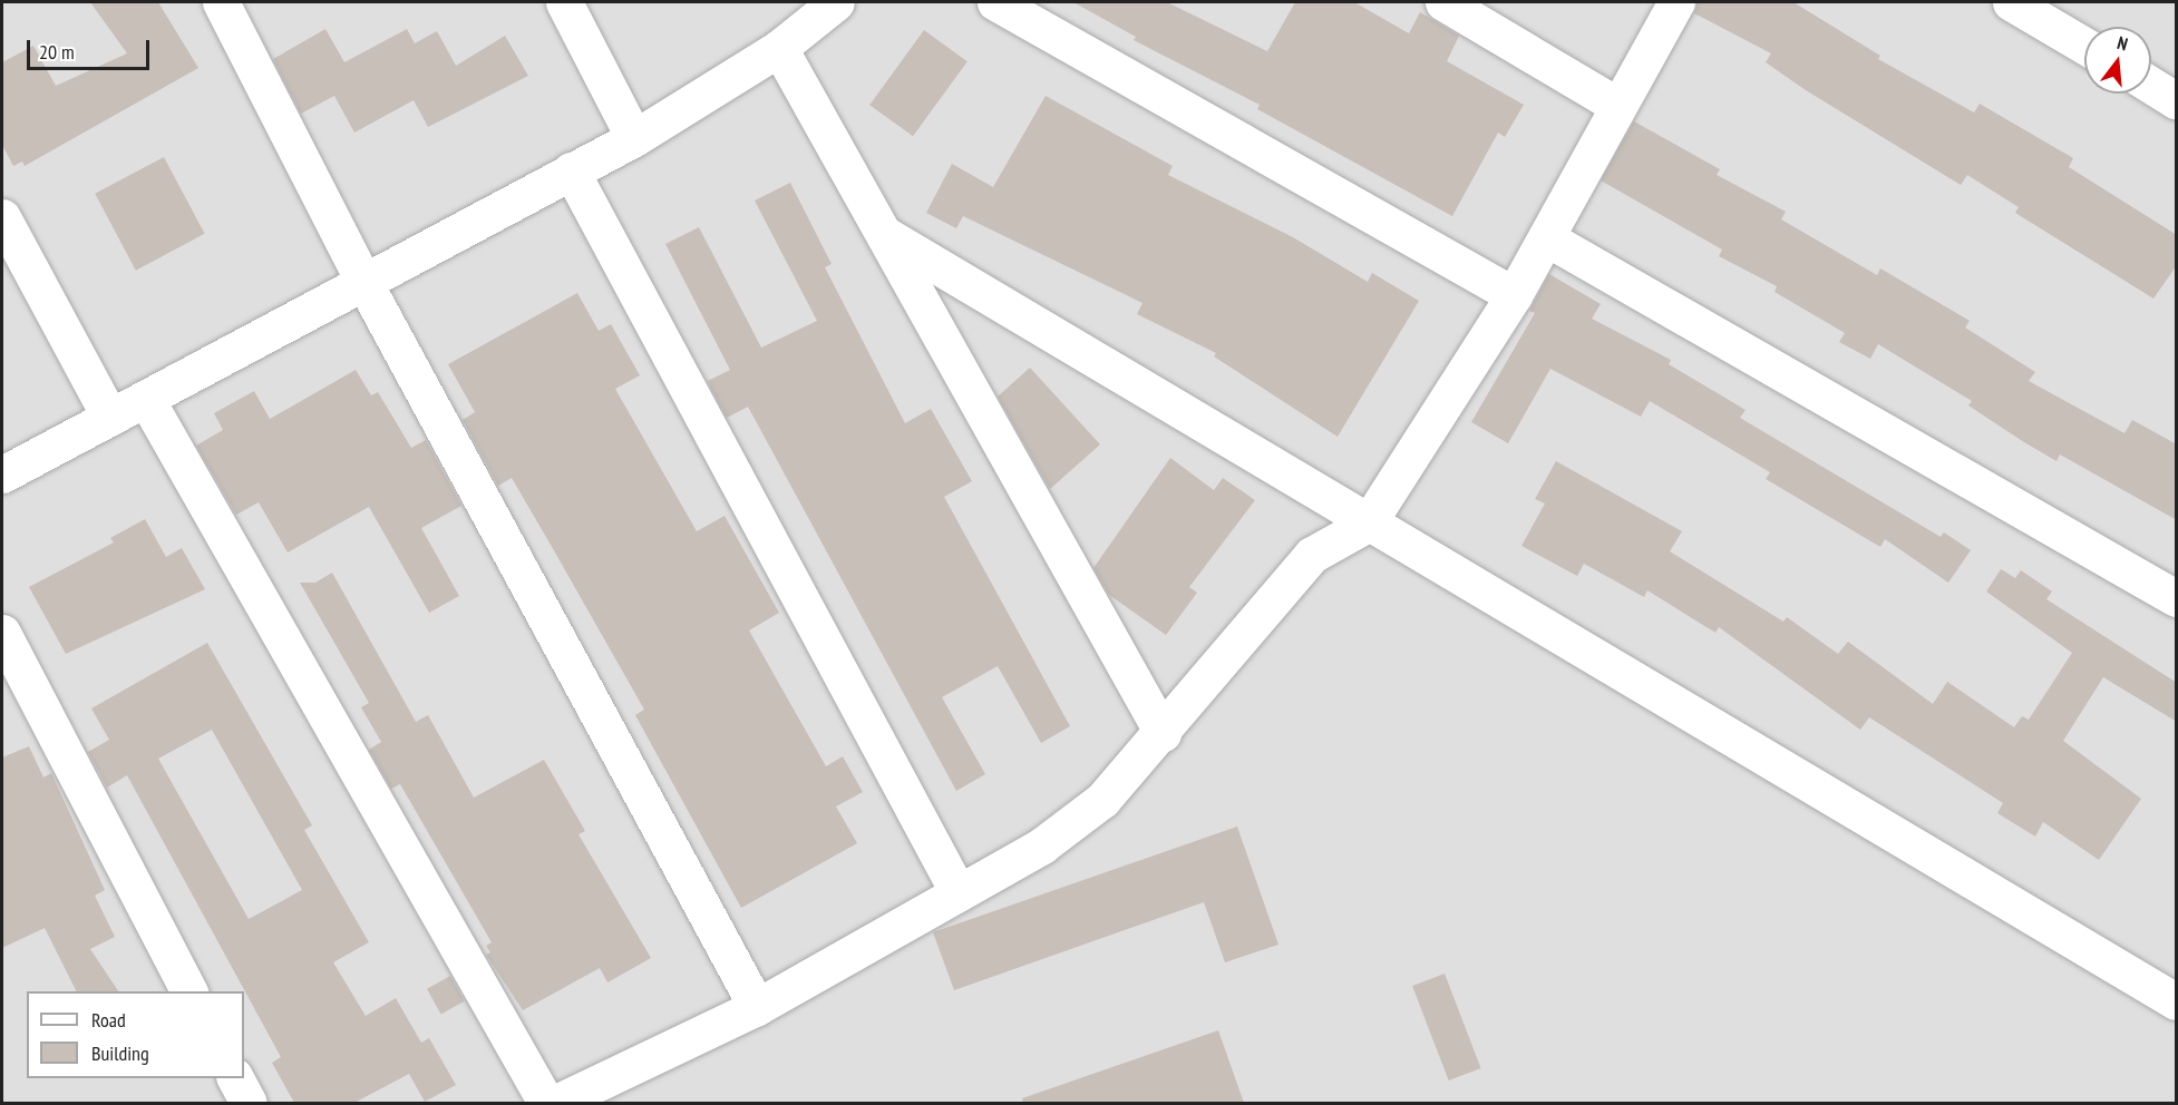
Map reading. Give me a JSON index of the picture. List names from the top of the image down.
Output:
{
  "legend": ["Road", "Building"],
  "scale_bar": "20 m",
  "north": "top"
}
